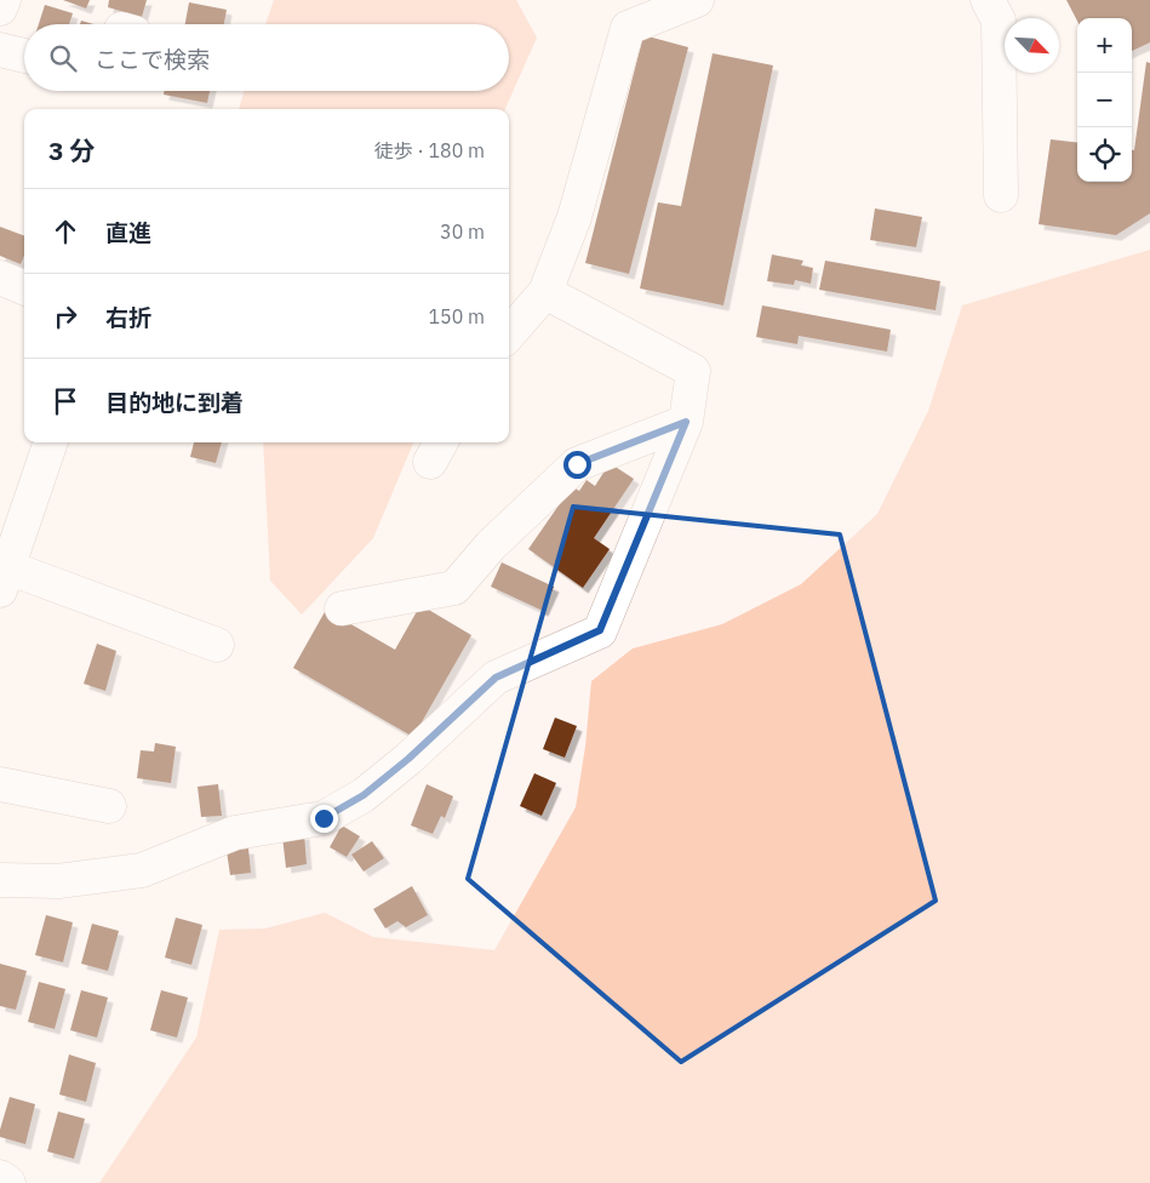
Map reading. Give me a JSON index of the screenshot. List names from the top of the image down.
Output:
{
  "north": "bottom right",
  "page": {
    "map_buttons": ["+", "−"],
    "search": "ここで検索",
    "heading": ["3 分", "徒歩 · 180 m"],
    "list": [
      ["直進", "30 m"],
      ["右折", "150 m"],
      "目的地に到着"
    ]
  }
}
